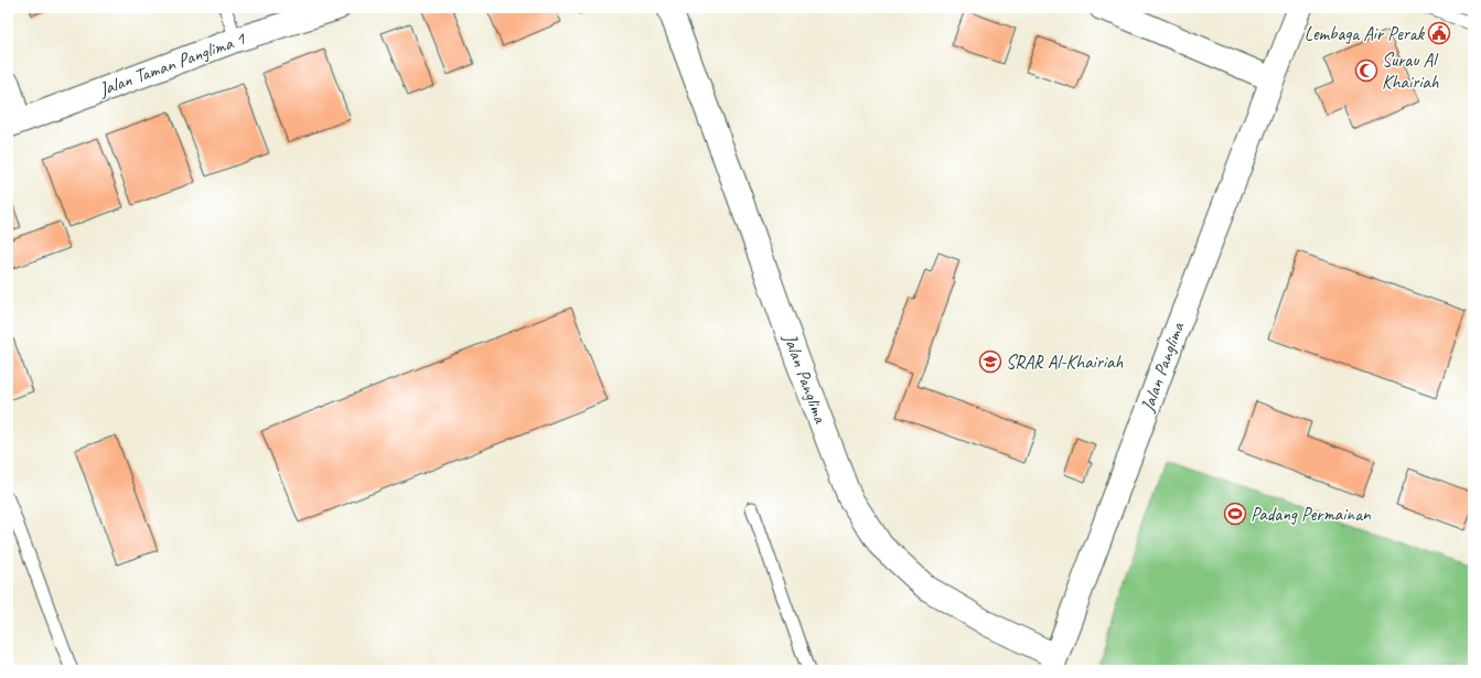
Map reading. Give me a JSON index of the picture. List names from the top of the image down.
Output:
{
  "streets": {
    "street": ["Jalan Taman Panglima 1", "Jalan Panglima"]
  },
  "places": {
    "public building": ["Lembaga Air Perak"],
    "mosque": ["Surau Al Khairiah"],
    "school or university": ["SRAR Al-Khairiah"],
    "sports": ["Padang Permainan"]
  }
}
